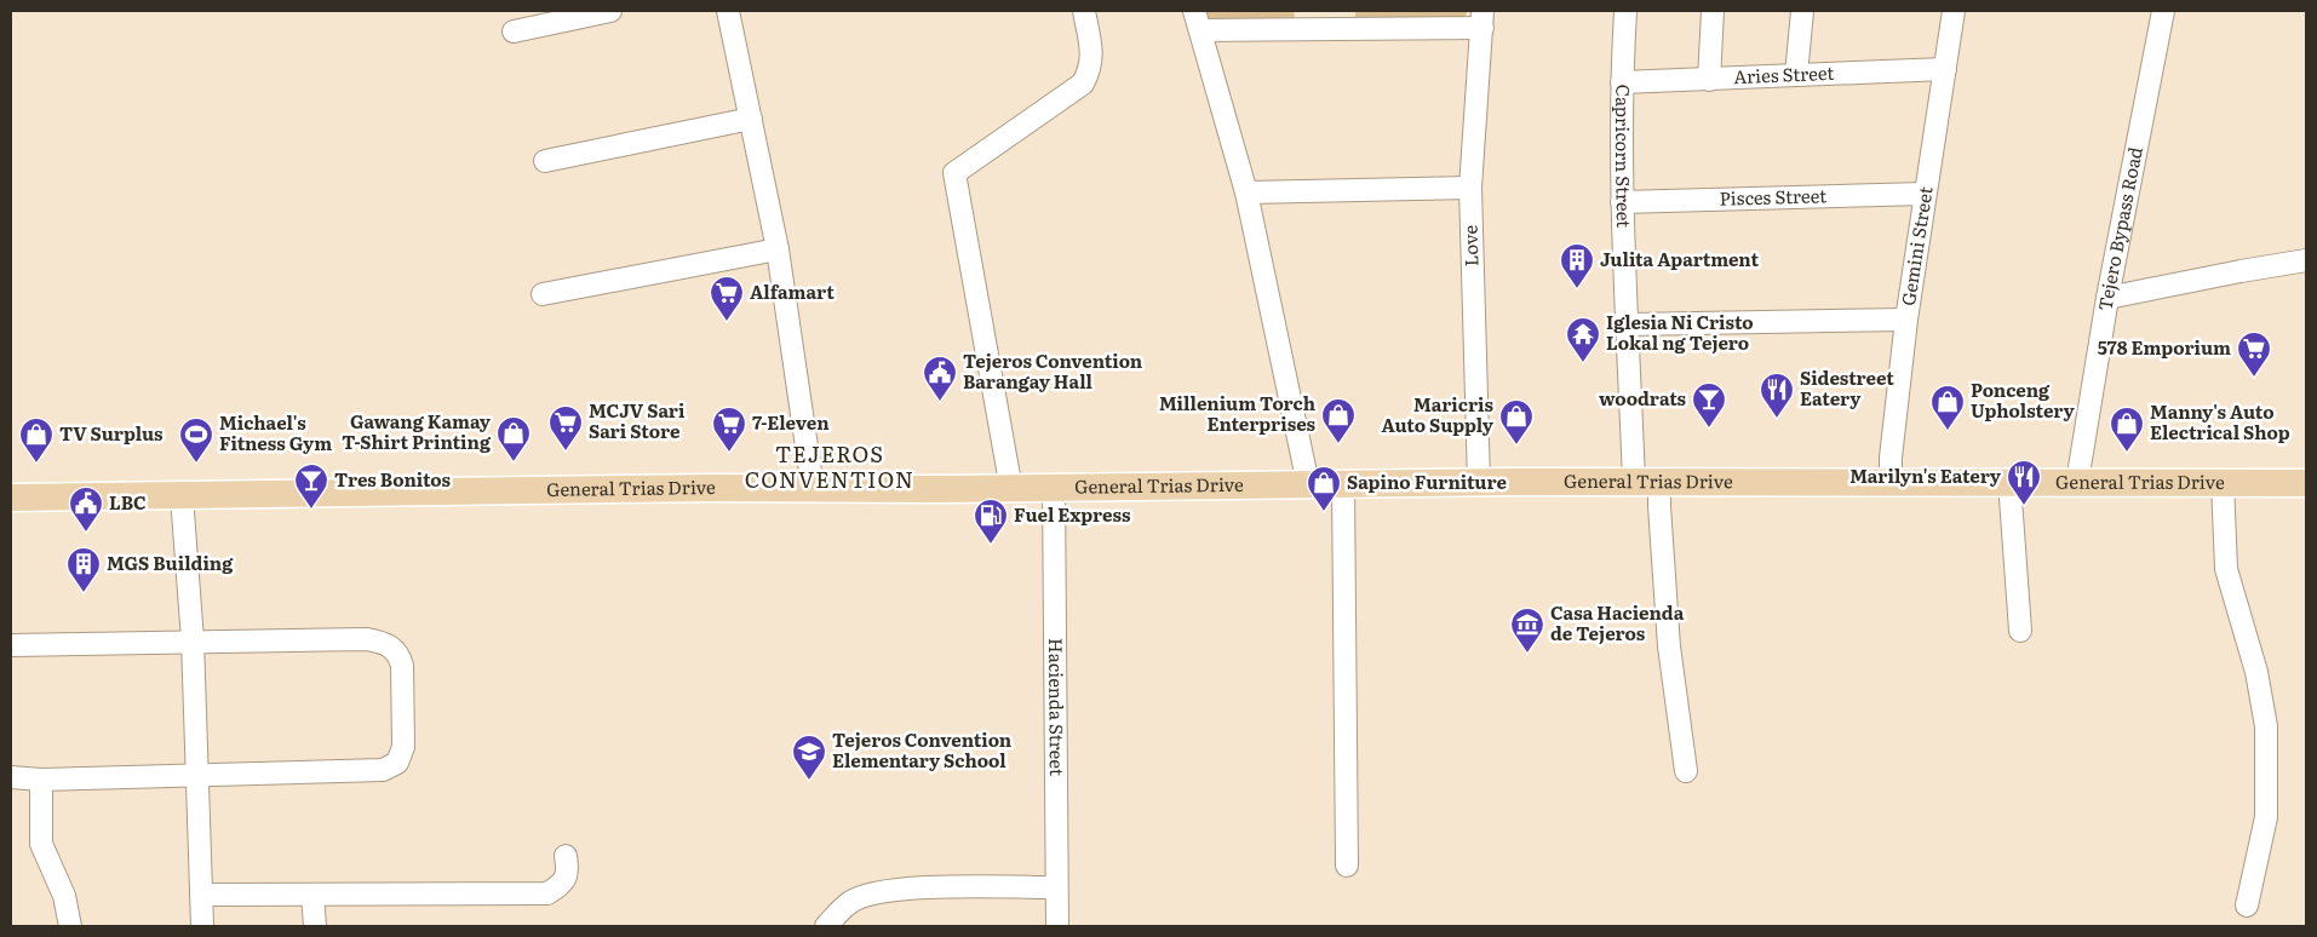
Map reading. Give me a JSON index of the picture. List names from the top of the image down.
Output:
{
  "streets": {
    "main road": ["General Trias Drive"],
    "street": [
      "Aries Street",
      "Capricorn Street",
      "Pisces Street",
      "Tejero Bypass Road",
      "Love",
      "Gemini Street",
      "Hacienda Street"
    ]
  },
  "crossings": [
    ["Aries Street", "Capricorn Street"],
    ["Aries Street", "Gemini Street"],
    ["Capricorn Street", "Pisces Street"],
    ["Capricorn Street", "General Trias Drive"],
    ["Pisces Street", "Gemini Street"],
    ["Tejero Bypass Road", "General Trias Drive"],
    ["Love", "General Trias Drive"],
    ["Gemini Street", "General Trias Drive"],
    ["General Trias Drive", "Hacienda Street"]
  ],
  "districts": ["TEJEROS CONVENTION"],
  "places": {
    "building": ["Julita Apartment", "MGS Building"],
    "supermarket": [
      "Alfamart",
      "578 Emporium",
      "MCJV Sari Sari Store",
      "7-Eleven"
    ],
    "temple": ["Iglesia Ni Cristo Lokal ng Tejero"],
    "public building": ["Tejeros Convention Barangay Hall", "LBC"],
    "restaurant": ["Sidestreet Eatery", "Marilyn's Eatery"],
    "bar": ["woodrats", "Tres Bonitos"],
    "shop": [
      "Ponceng Upholstery",
      "Millenium Torch Enterprises",
      "Maricris Auto Supply",
      "Manny's Auto Electrical Shop",
      "Gawang Kamay T-Shirt Printing",
      "TV Surplus",
      "Sapino Furniture"
    ],
    "sports": ["Michael's Fitness Gym"],
    "fuel station": ["Fuel Express"],
    "museum": ["Casa Hacienda de Tejeros"],
    "school or university": ["Tejeros Convention Elementary School"]
  }
}
